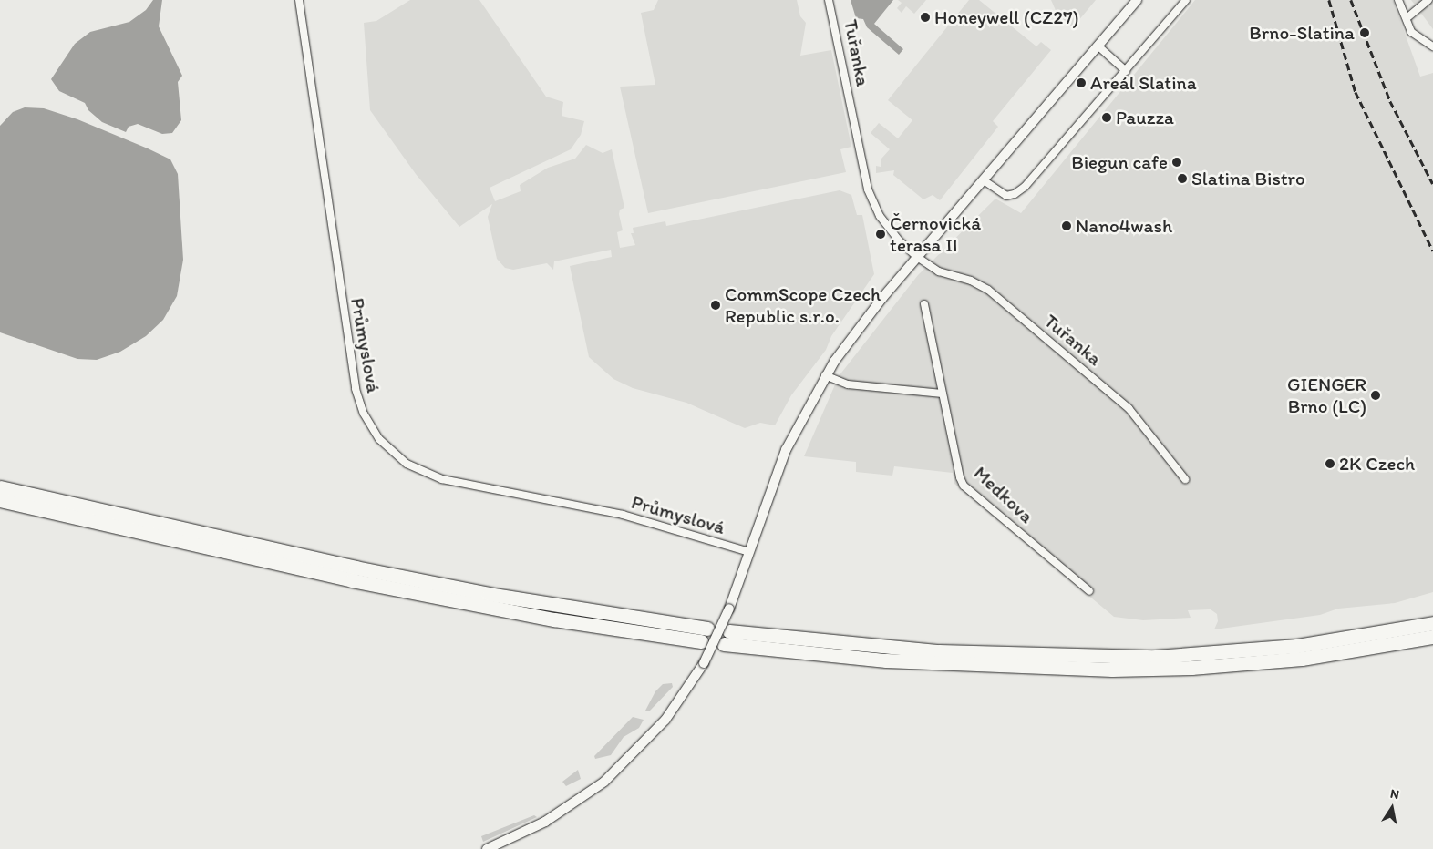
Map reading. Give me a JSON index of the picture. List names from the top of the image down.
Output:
{
  "streets": {
    "street": ["Tuřanka", "Průmyslová", "Medkova"]
  },
  "places": [
    "Honeywell (CZ27)",
    "Brno-Slatina",
    "Areál Slatina",
    "Pauzza",
    "Biegun cafe",
    "Slatina Bistro",
    "Nano4wash",
    "Černovická terasa II",
    "CommScope Czech Republic s.r.o.",
    "GIENGER Brno (LC)",
    "2K Czech"
  ],
  "north": "top"
}
